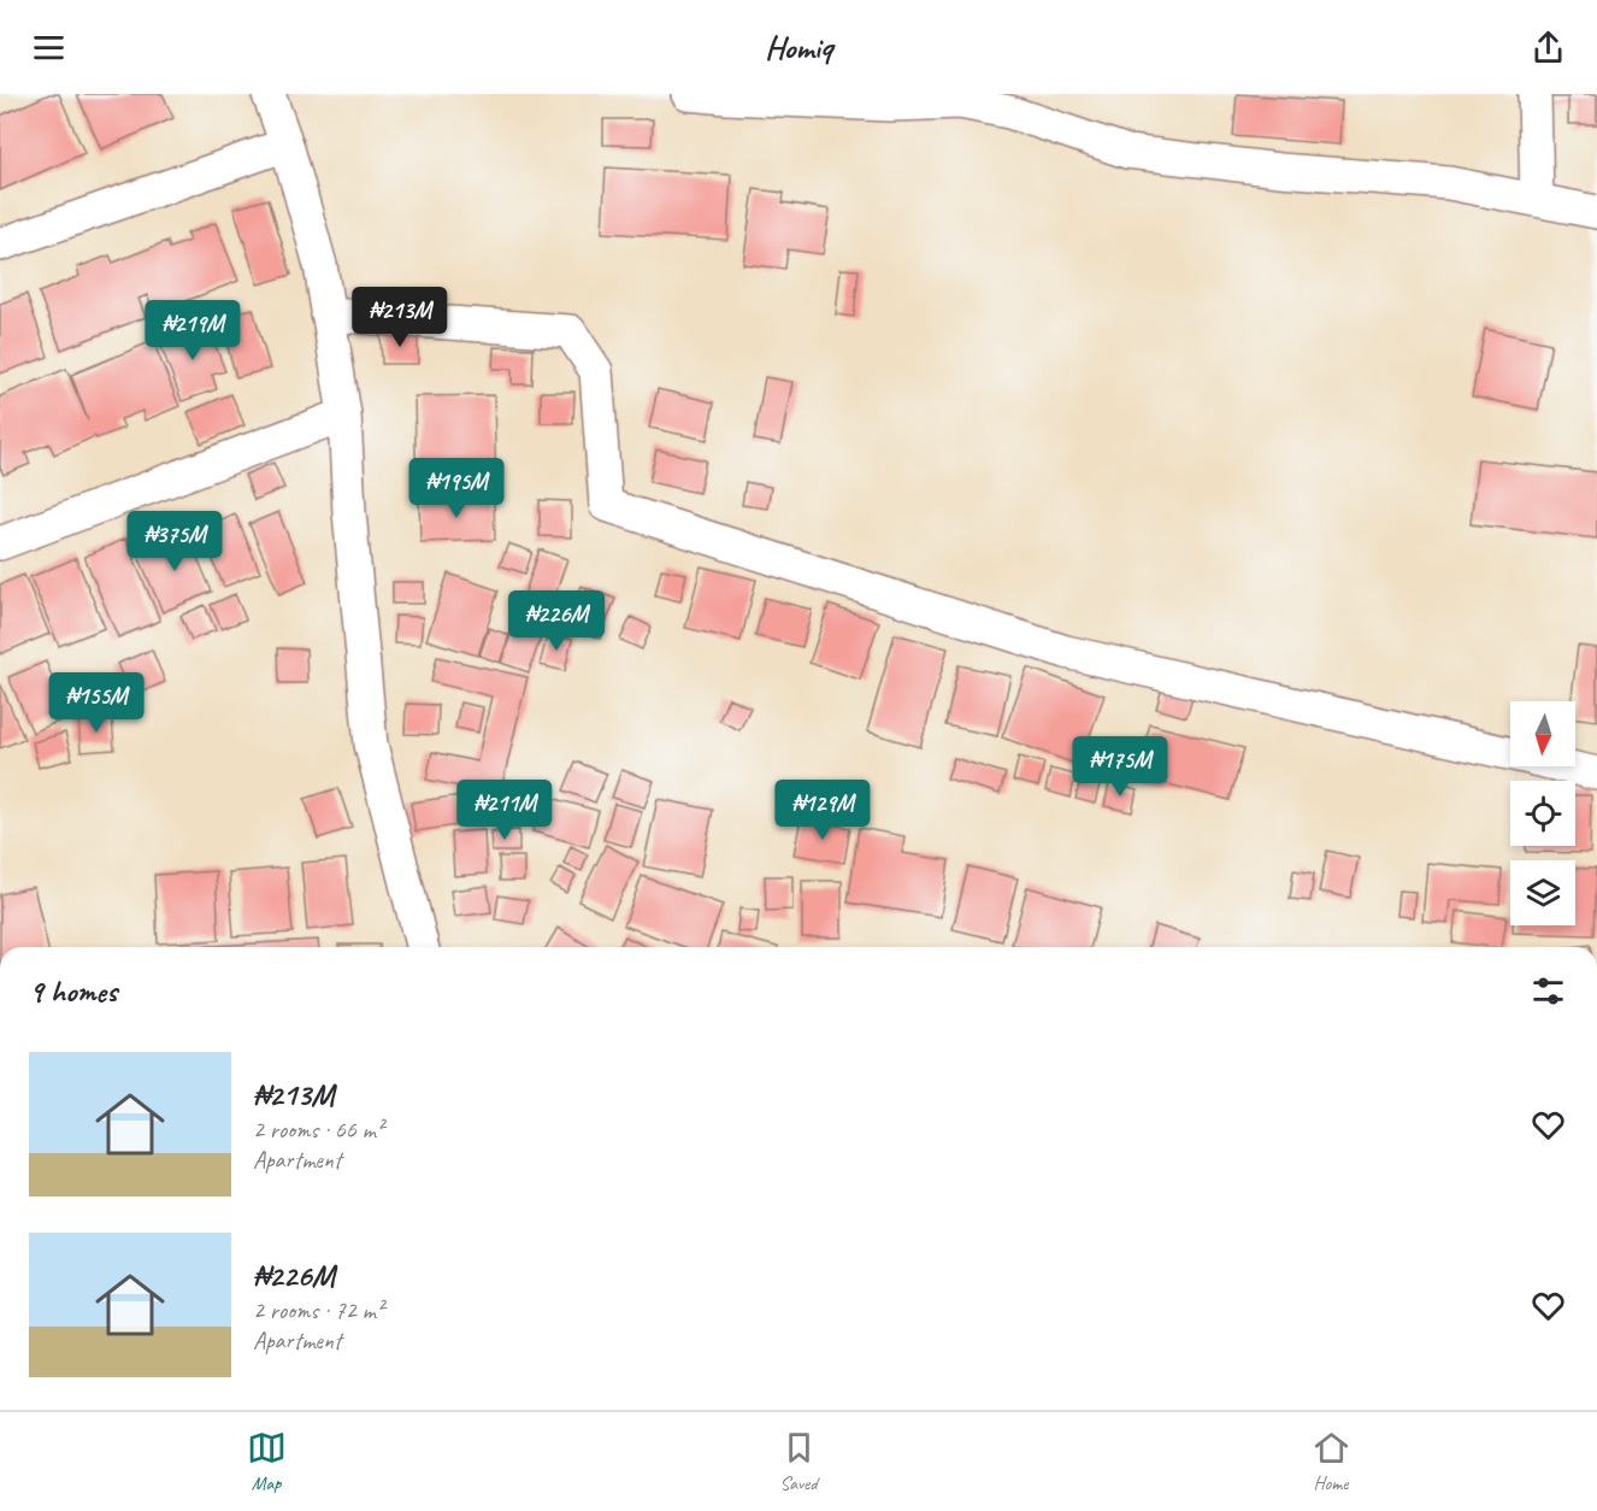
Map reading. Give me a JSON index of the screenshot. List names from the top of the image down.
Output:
{
  "north": "bottom",
  "page": {
    "header": "Homiq",
    "price": [
      "₦213M",
      "₦219M",
      "₦195M",
      "₦375M",
      "₦226M",
      "₦155M",
      "₦175M",
      "₦211M",
      "₦129M"
    ],
    "heading": "9 homes",
    "list": [
      {
        "name": "₦213M",
        "note": "2 rooms · 66 m² · Apartment"
      },
      {
        "name": "₦226M",
        "note": "2 rooms · 72 m² · Apartment"
      }
    ],
    "tabs": ["Map", "Saved", "Home"]
  }
}
